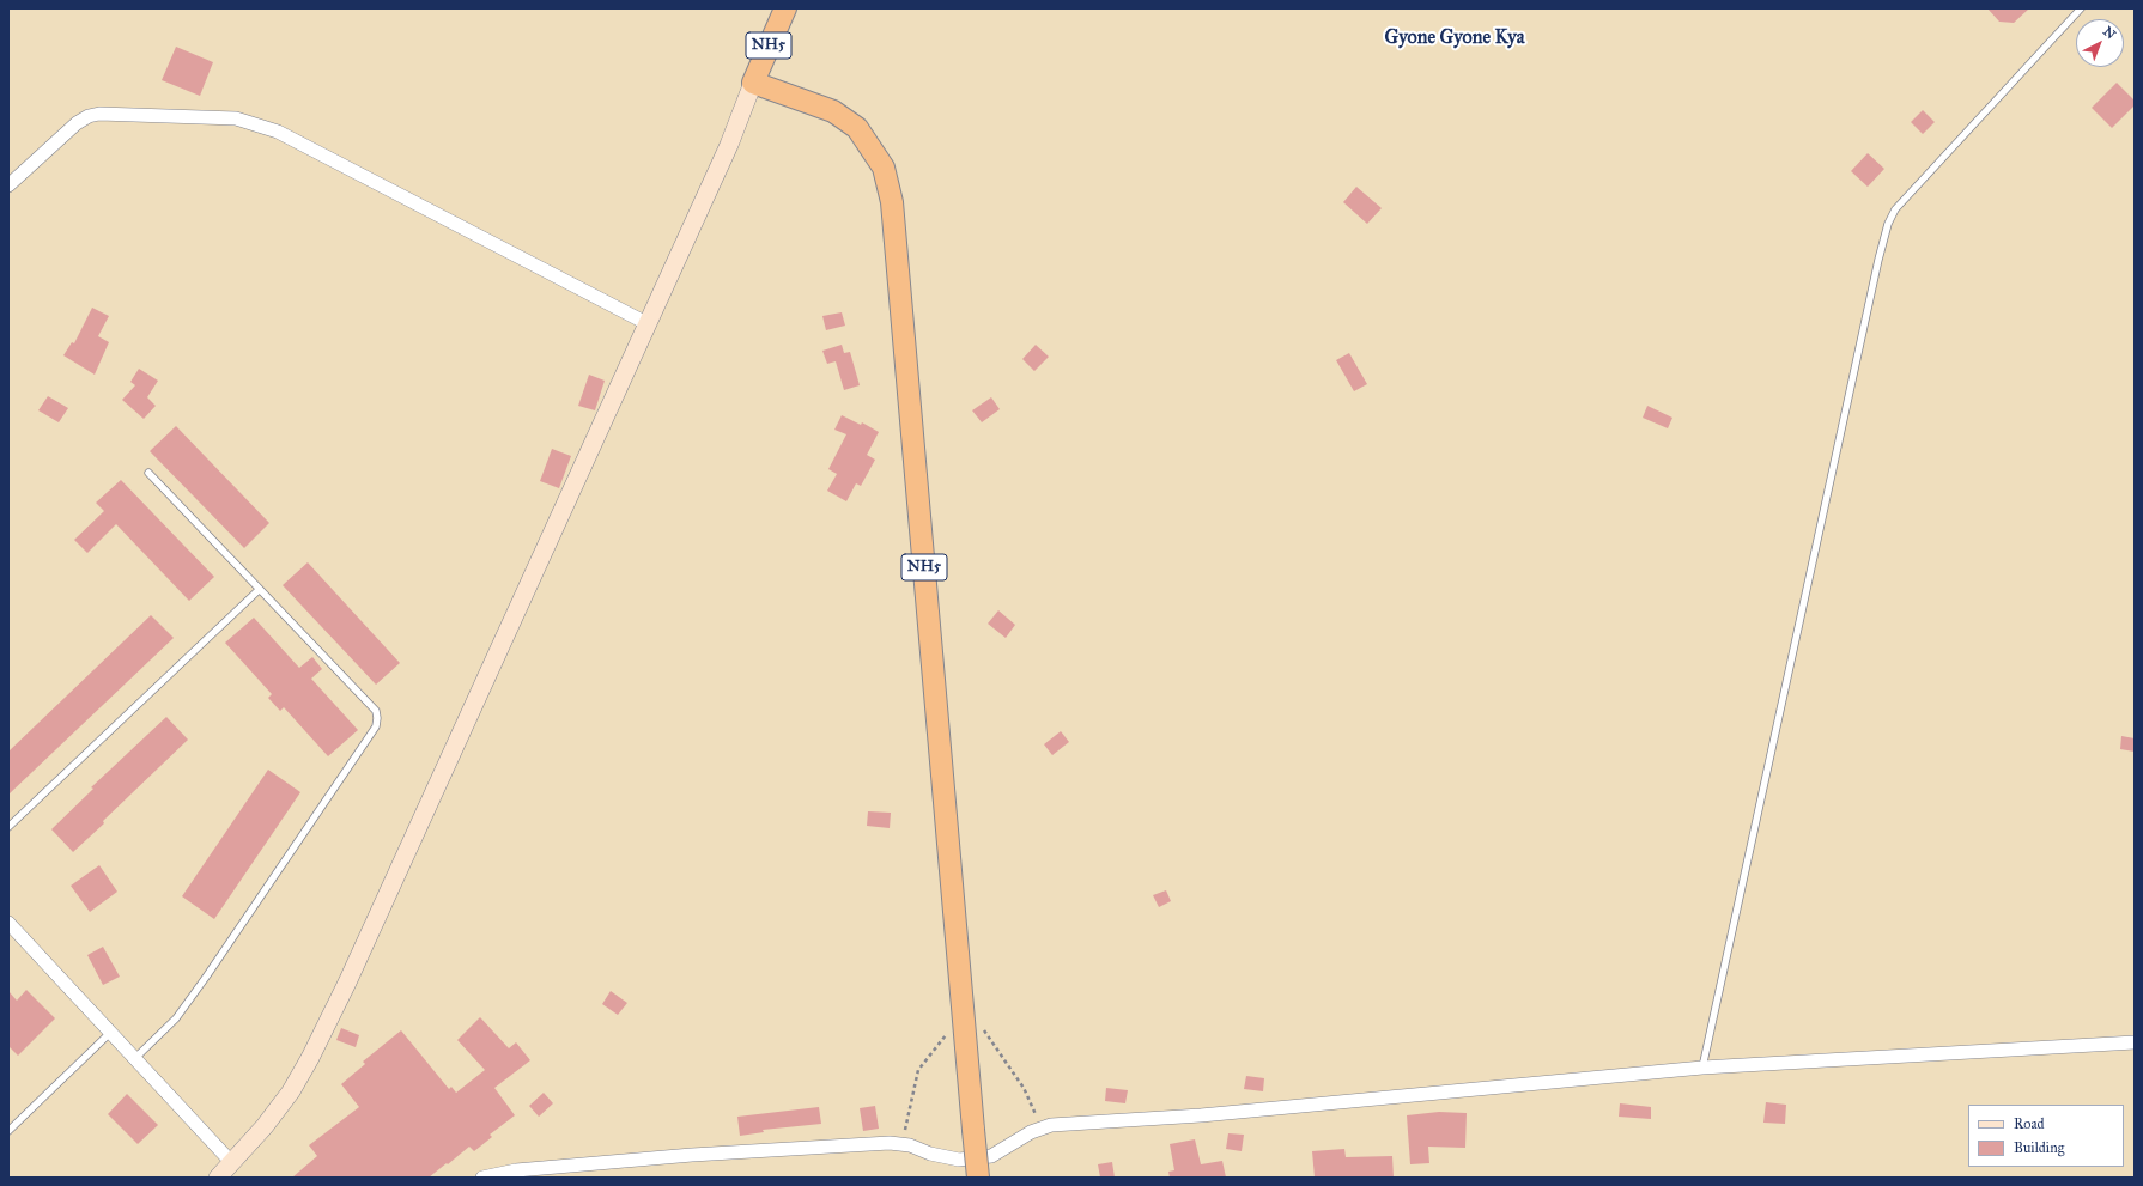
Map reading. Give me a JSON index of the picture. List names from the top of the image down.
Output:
{
  "streets": {
    "highway": ["NH5"]
  },
  "districts": ["Gyone Gyone Kya"],
  "legend": ["Road", "Building"],
  "north": "top right"
}
